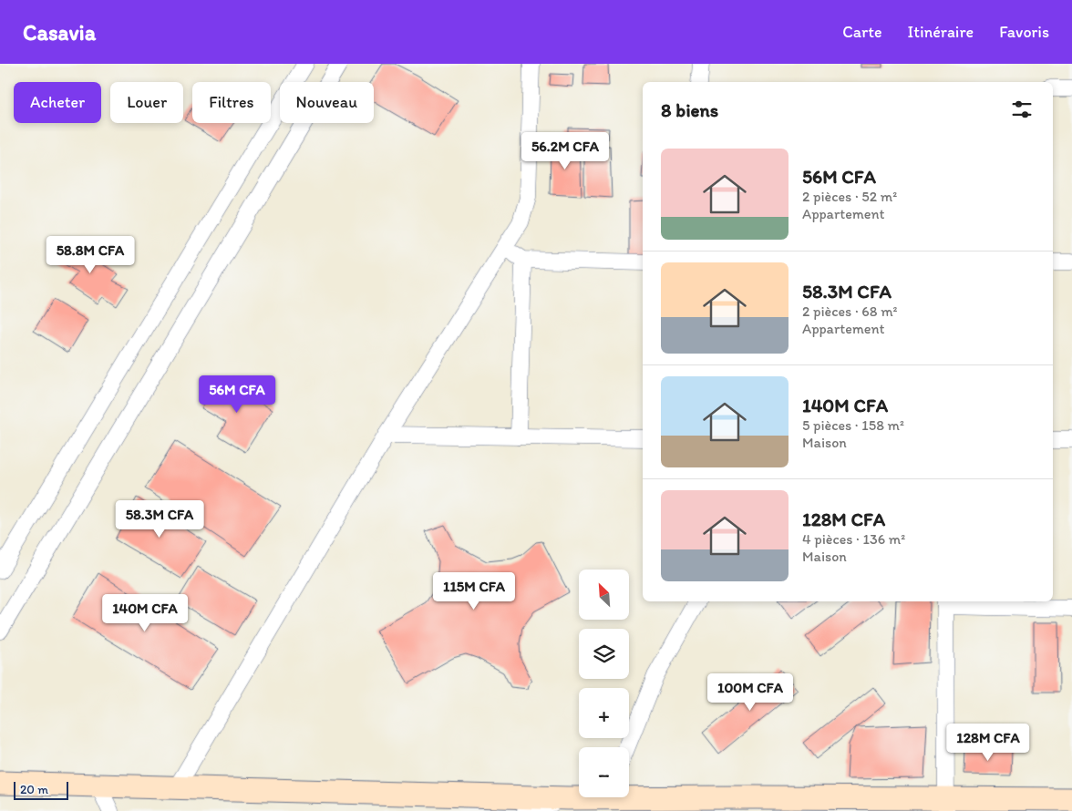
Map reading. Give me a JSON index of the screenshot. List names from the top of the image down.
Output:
{
  "scale_bar": "20 m",
  "north": "top left",
  "page": {
    "header": "Casavia",
    "nav": ["Carte", "Itinéraire", "Favoris"],
    "chip": [
      "Acheter",
      "Louer",
      "Filtres",
      "Nouveau"
    ],
    "heading": "8 biens",
    "price": [
      "56.2M CFA",
      "58.8M CFA",
      "56M CFA",
      "58.3M CFA",
      "115M CFA",
      "140M CFA",
      "100M CFA",
      "128M CFA"
    ],
    "list": [
      {
        "name": "56M CFA",
        "note": "2 pièces · 52 m² · Appartement"
      },
      {
        "name": "58.3M CFA",
        "note": "2 pièces · 68 m² · Appartement"
      },
      {
        "name": "140M CFA",
        "note": "5 pièces · 158 m² · Maison"
      },
      {
        "name": "128M CFA",
        "note": "4 pièces · 136 m² · Maison"
      }
    ],
    "map_buttons": ["+", "−"],
    "scale": "20 m"
  }
}
